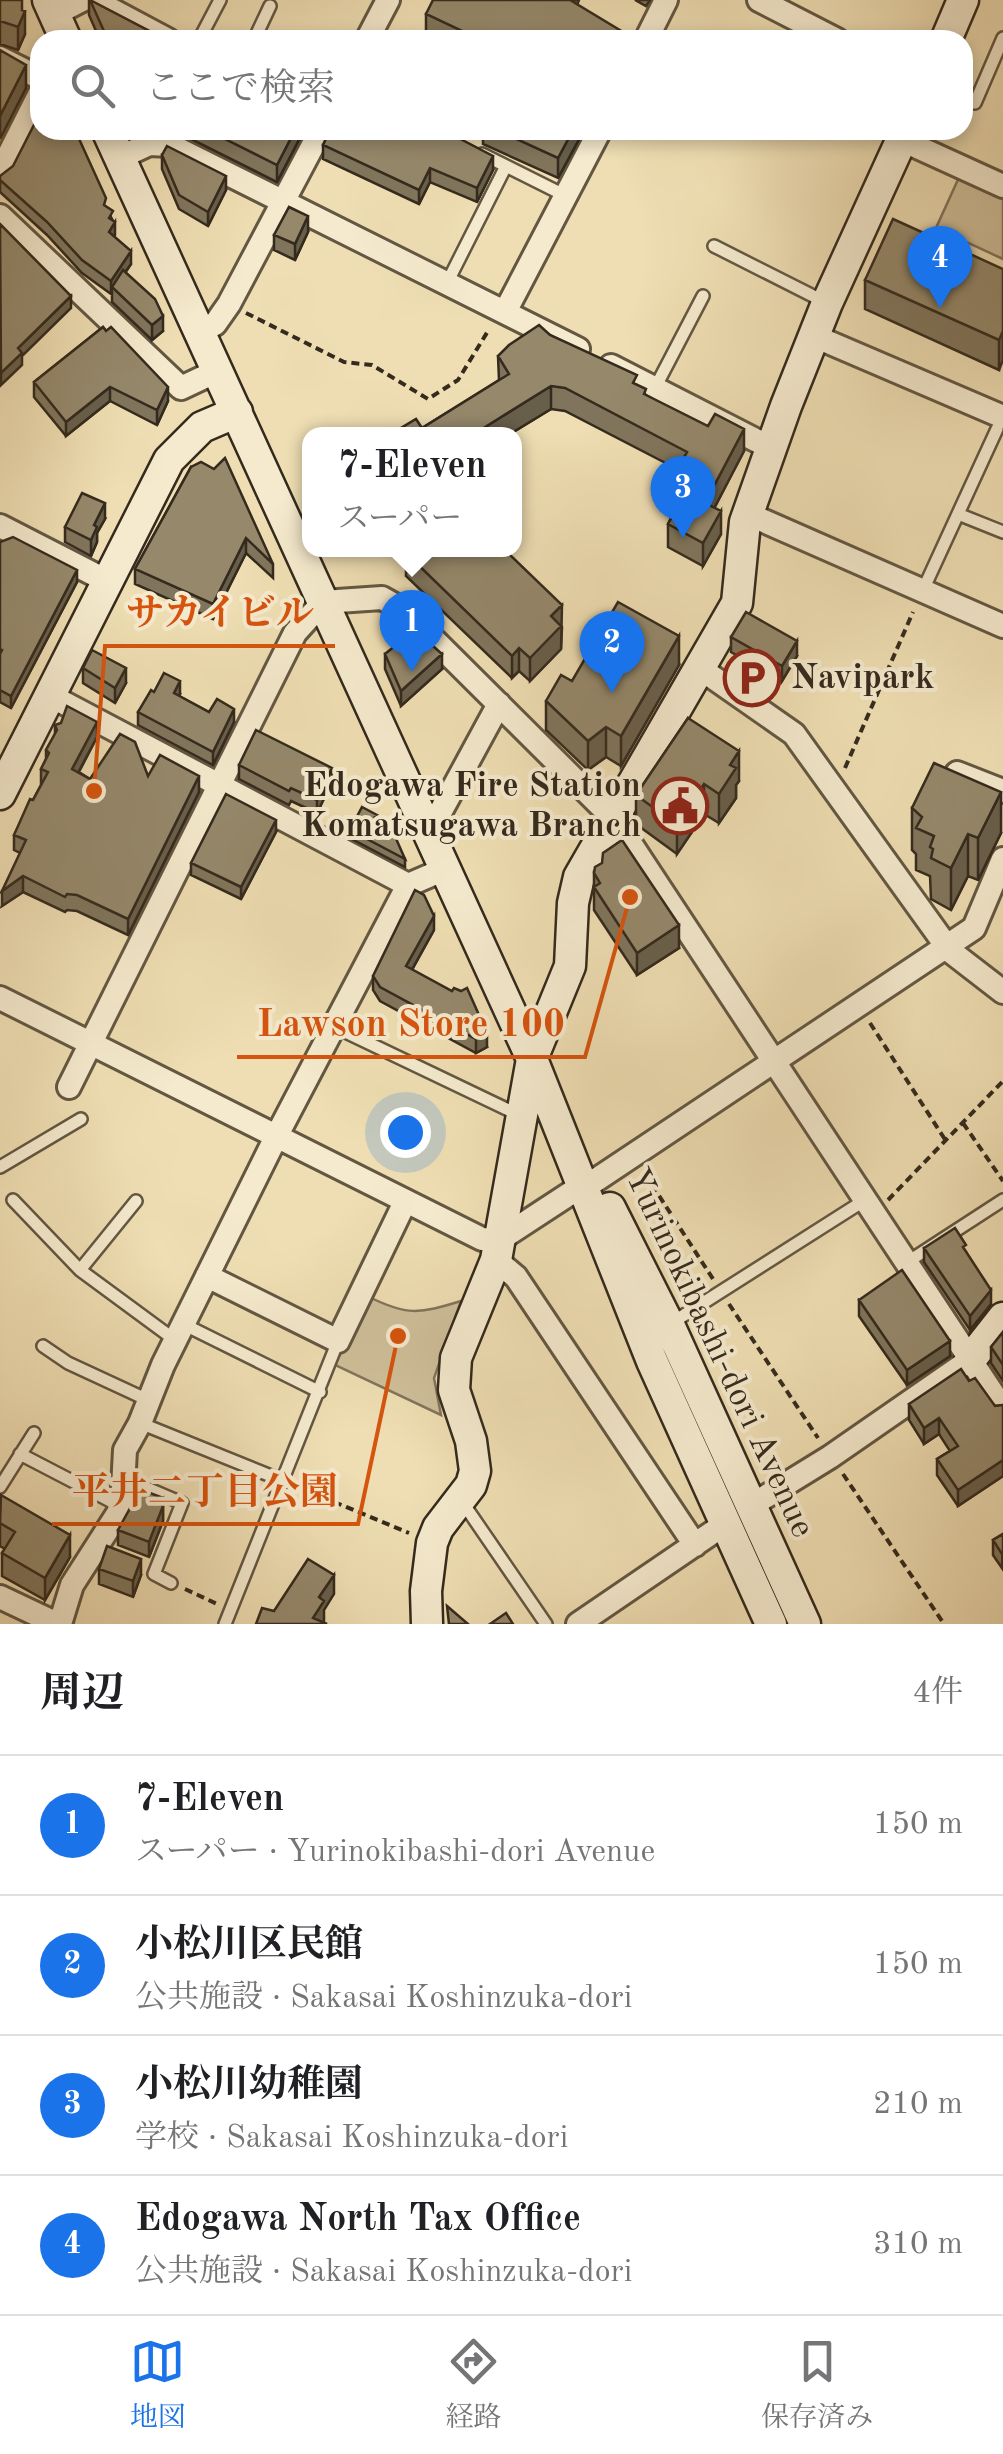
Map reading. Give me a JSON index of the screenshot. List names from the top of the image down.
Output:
{
  "streets": {
    "main road": ["Yurinokibashi-dori Avenue"]
  },
  "places": {
    "parking": ["Navipark"],
    "other": ["サカイビル", "Lawson Store 100", "平井二丁目公園"],
    "public building": ["Edogawa Fire Station Komatsugawa Branch"]
  },
  "page": {
    "search": "ここで検索",
    "pins": [
      "4",
      "3",
      "1",
      "2"
    ],
    "popup": ["7-Eleven", "スーパー"],
    "heading": ["周辺", "4件"],
    "list": [
      {
        "mark": "1",
        "name": "7-Eleven",
        "note": "スーパー · Yurinokibashi-dori Avenue",
        "value": "150 m"
      },
      {
        "mark": "2",
        "name": "小松川区民館",
        "note": "公共施設 · Sakasai Koshinzuka-dori",
        "value": "150 m"
      },
      {
        "mark": "3",
        "name": "小松川幼稚園",
        "note": "学校 · Sakasai Koshinzuka-dori",
        "value": "210 m"
      },
      {
        "mark": "4",
        "name": "Edogawa North Tax Office",
        "note": "公共施設 · Sakasai Koshinzuka-dori",
        "value": "310 m"
      }
    ],
    "nav": ["地図", "経路", "保存済み"]
  }
}
